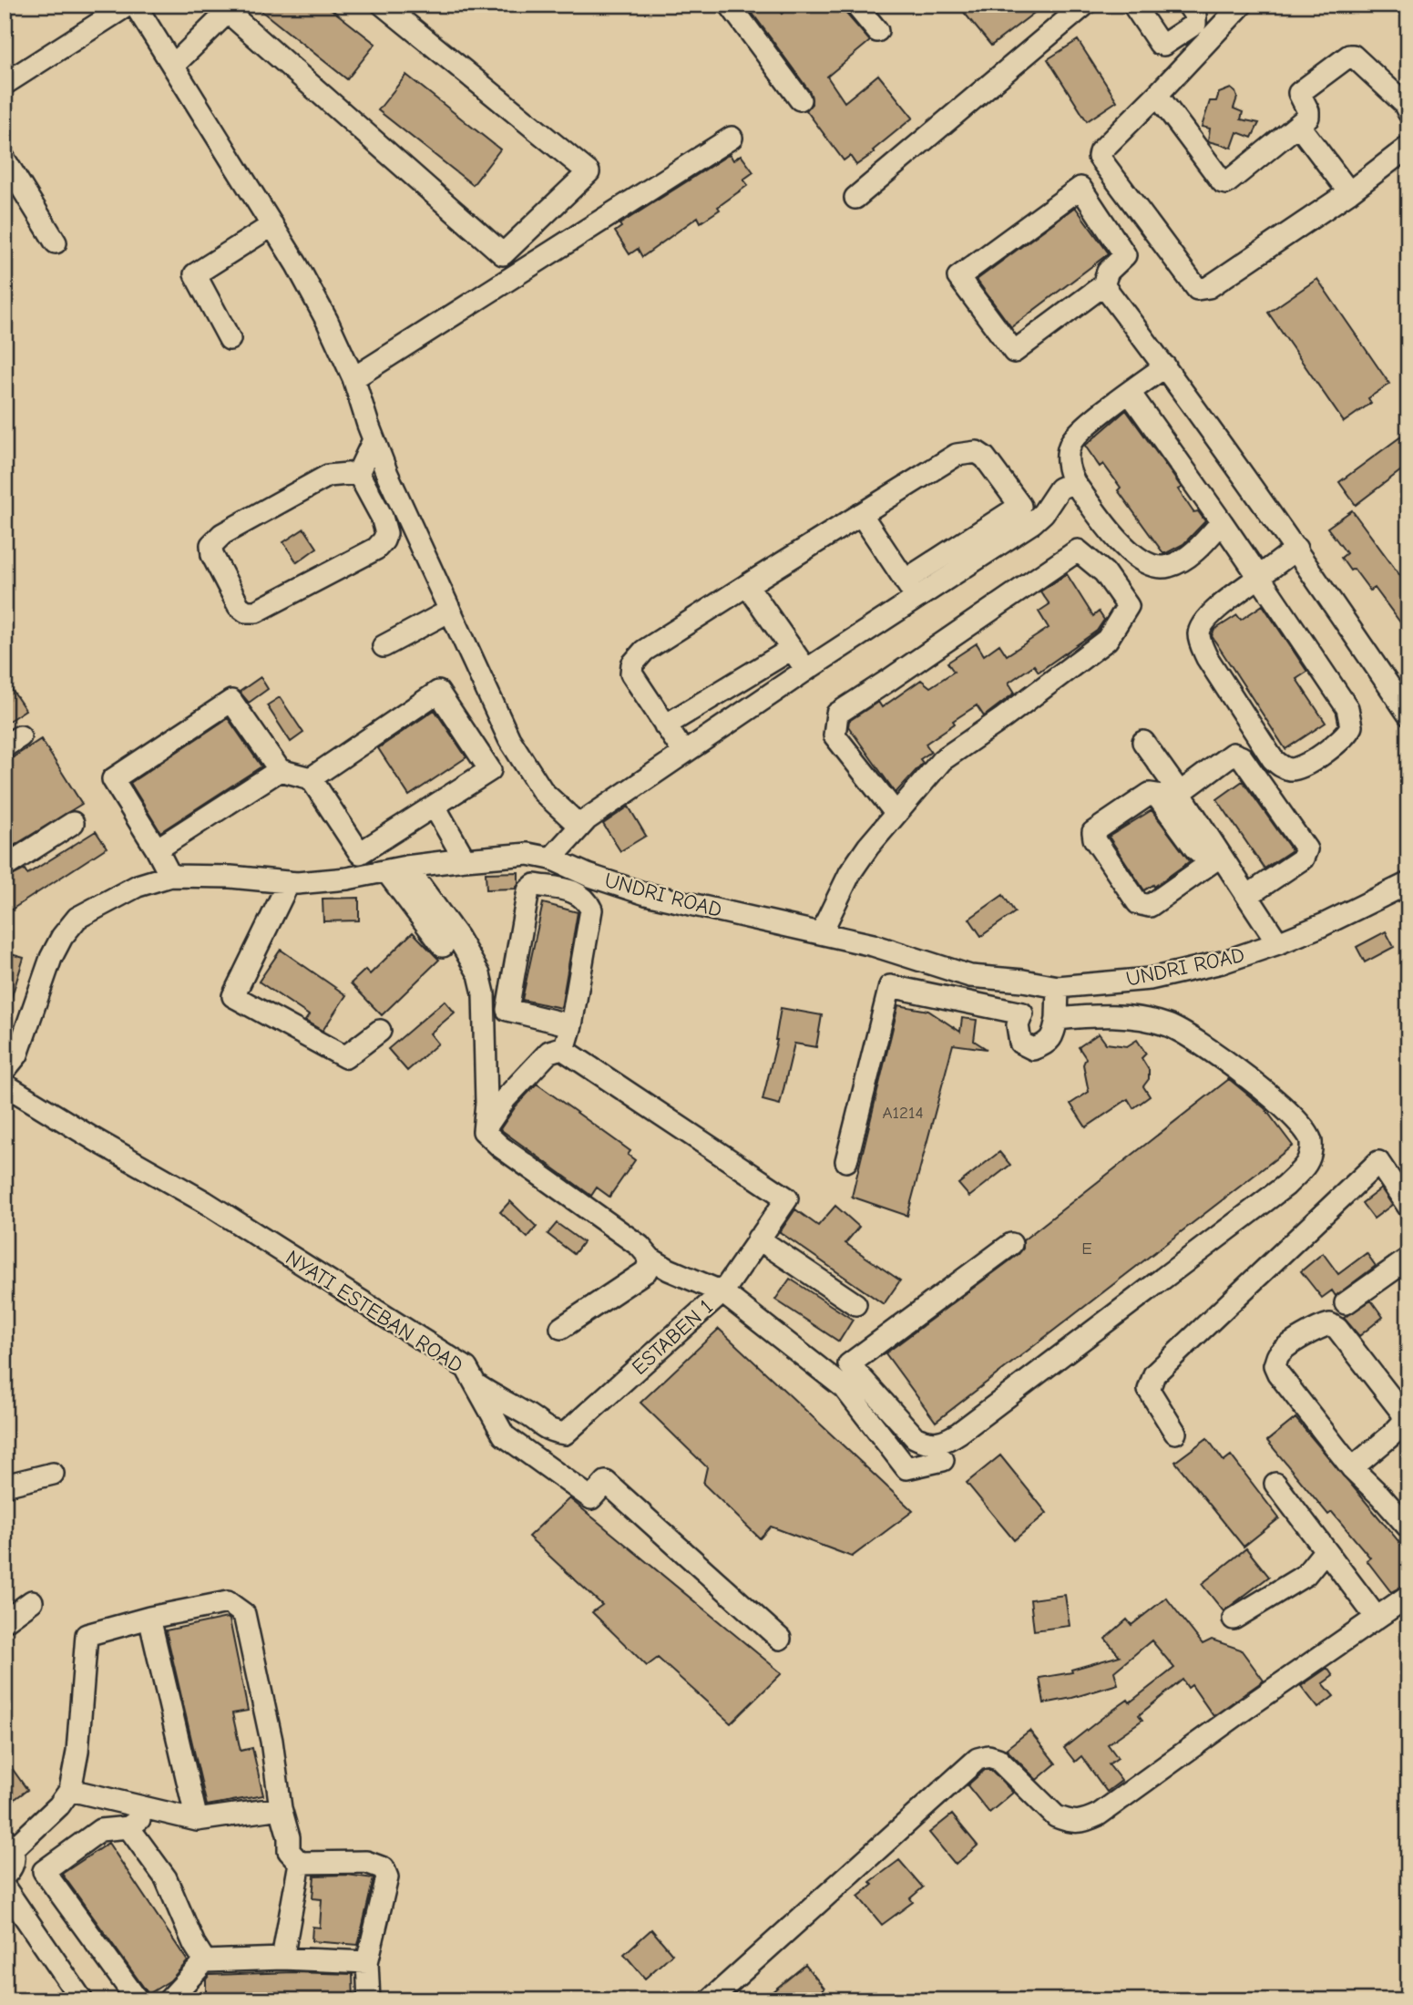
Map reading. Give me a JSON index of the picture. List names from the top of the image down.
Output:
{
  "streets": {
    "street": ["UNDRI ROAD", "NYATI ESTEBAN ROAD", "ESTABEN 1"]
  },
  "crossings": [
    ["NYATI ESTEBAN ROAD", "ESTABEN 1"]
  ],
  "house_numbers": ["A1214", "E"]
}
